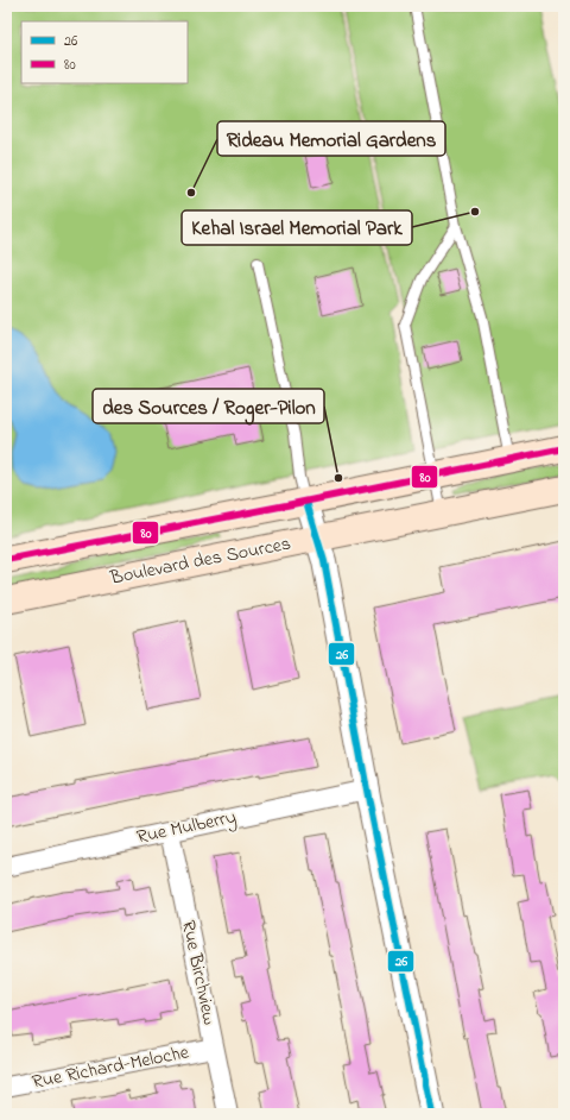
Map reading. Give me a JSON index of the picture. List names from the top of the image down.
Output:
{
  "streets": {
    "main road": ["Boulevard des Sources"],
    "street": ["Rue Mulberry", "Rue Birchview", "Rue Richard-Meloche"]
  },
  "crossings": [
    ["Rue Mulberry", "Rue Birchview"],
    ["Rue Birchview", "Rue Richard-Meloche"]
  ],
  "places": ["Rideau Memorial Gardens", "Kehal Israel Memorial Park", "des Sources / Roger-Pilon"],
  "lines": ["transit line 80", "transit line 26"],
  "legend": ["26", "80"]
}
